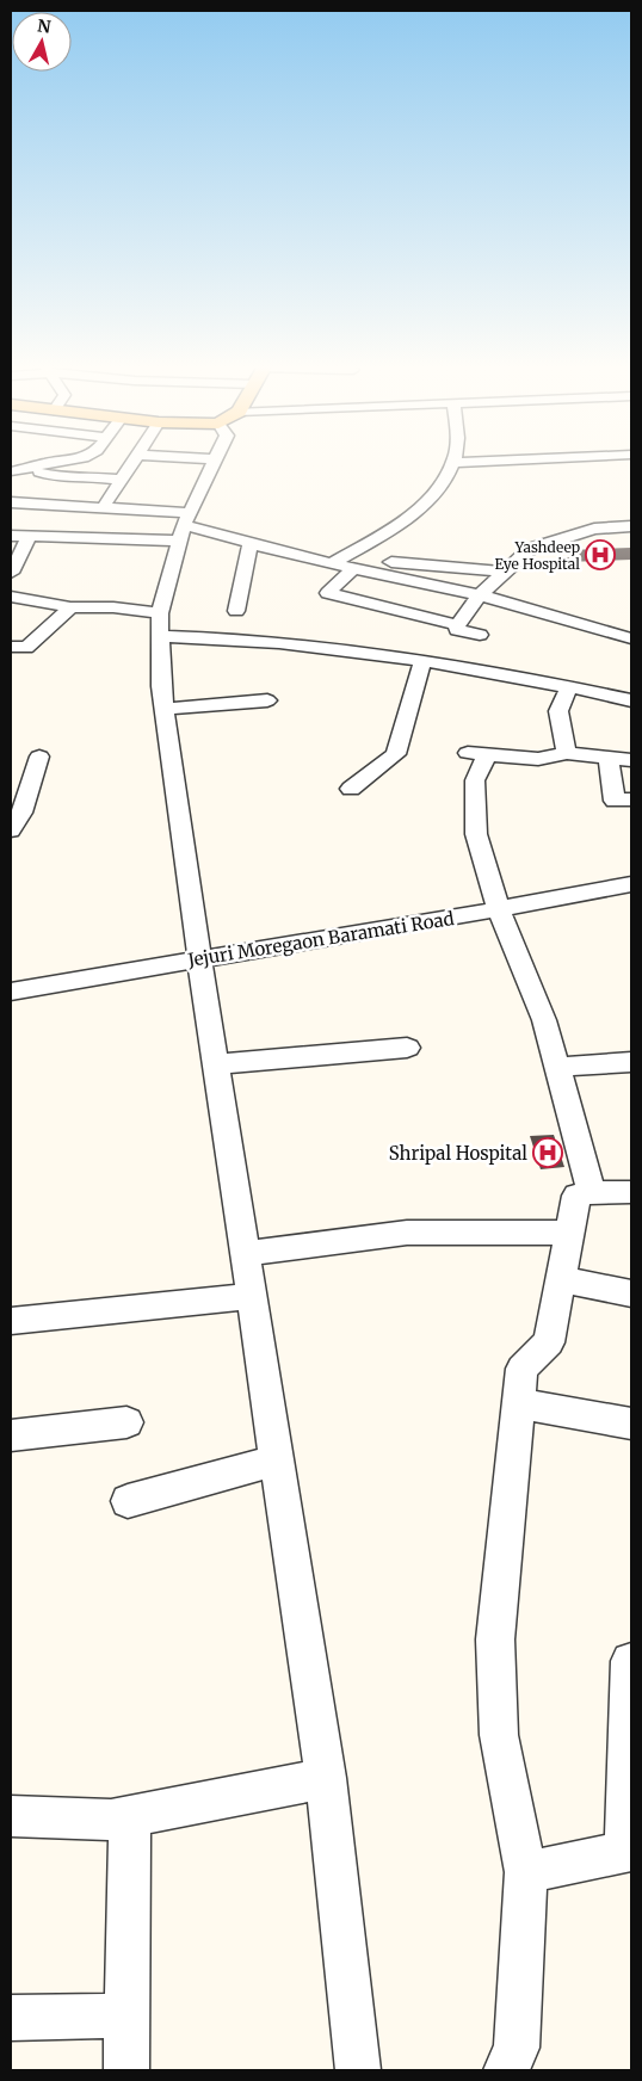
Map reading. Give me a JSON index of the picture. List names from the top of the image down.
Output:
{
  "streets": {
    "street": ["Jejuri Moregaon Baramati Road"]
  },
  "places": {
    "hospital": ["Yashdeep Eye Hospital", "Shripal Hospital"]
  },
  "north": "top"
}
